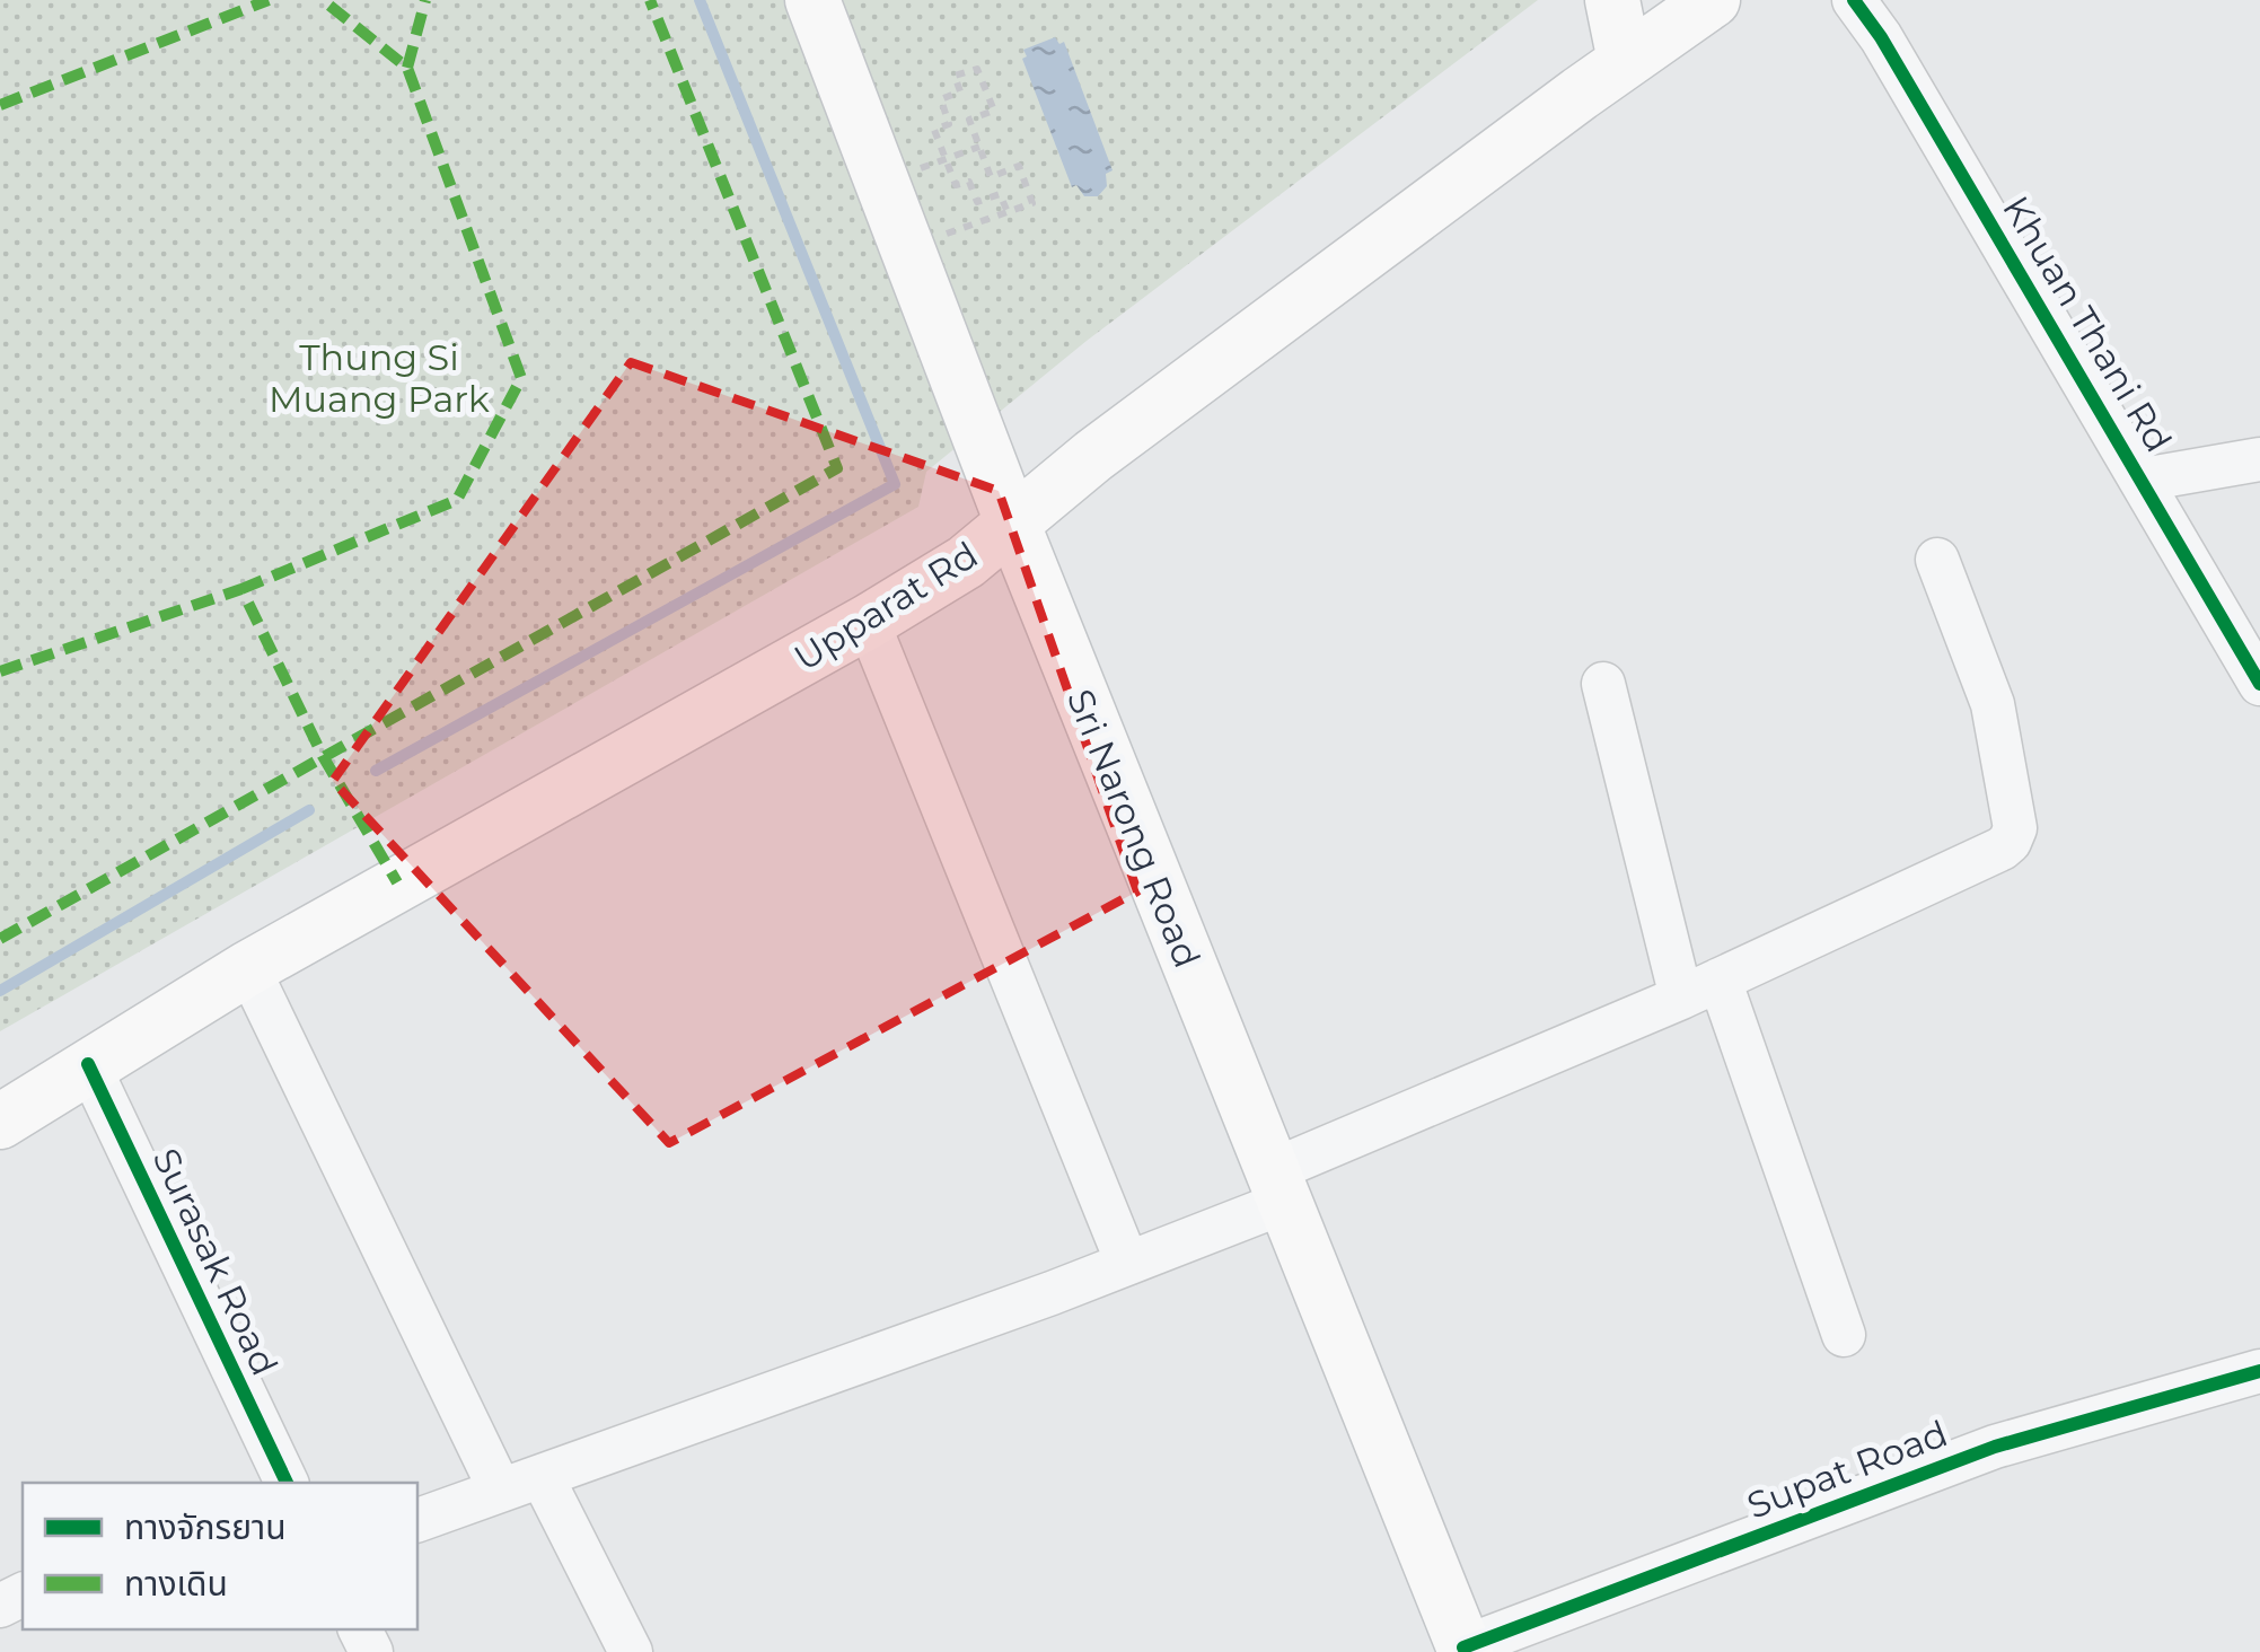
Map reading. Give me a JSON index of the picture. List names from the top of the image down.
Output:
{
  "streets": {
    "main road": ["Upparat Rd", "Sri Narong Road"],
    "street": ["Khuan Thani Rd", "Surasak Road", "Supat Road"]
  },
  "crossings": [
    ["Upparat Rd", "Sri Narong Road"],
    ["Upparat Rd", "Surasak Road"],
    ["Sri Narong Road", "Supat Road"]
  ],
  "parks": ["Thung Si Muang Park"],
  "legend": ["ทางจักรยาน", "ทางเดิน"]
}
